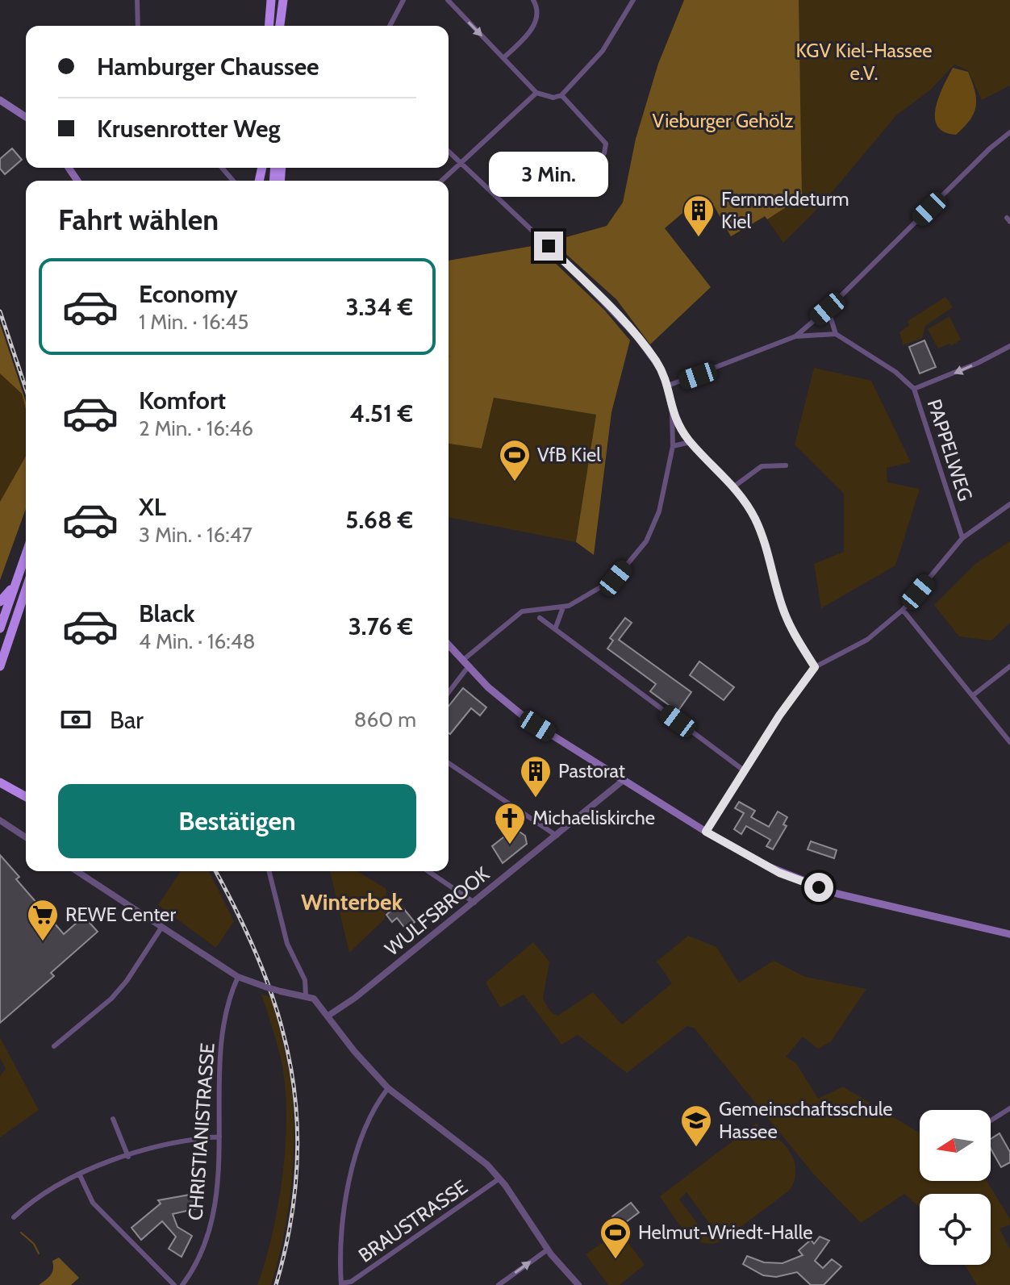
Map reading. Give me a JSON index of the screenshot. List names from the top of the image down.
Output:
{
  "streets": {
    "street": [
      "PAPPELWEG",
      "WULFSBROOK",
      "CHRISTIANISTRASSE",
      "BRAUSTRASSE"
    ]
  },
  "districts": ["Winterbek"],
  "parks": ["KGV Kiel-Hassee e.V.", "Vieburger Gehölz"],
  "places": {
    "building": ["Fernmeldeturm Kiel", "Pastorat"],
    "sports": ["VfB Kiel", "Helmut-Wriedt-Halle"],
    "church": ["Michaeliskirche"],
    "supermarket": ["REWE Center"],
    "school or university": ["Gemeinschaftsschule Hassee"]
  },
  "north": "left",
  "page": {
    "banner": ["Hamburger Chaussee", "Krusenrotter Weg"],
    "bubble": "3 Min.",
    "heading": "Fahrt wählen",
    "list": [
      {
        "name": "Economy",
        "note": "1 Min. · 16:45",
        "value": "3.34 €"
      },
      {
        "name": "Komfort",
        "note": "2 Min. · 16:46",
        "value": "4.51 €"
      },
      {
        "name": "XL",
        "note": "3 Min. · 16:47",
        "value": "5.68 €"
      },
      {
        "name": "Black",
        "note": "4 Min. · 16:48",
        "value": "3.76 €"
      }
    ],
    "pay": ["Bar", "860 m"],
    "buttons": "Bestätigen"
  }
}
